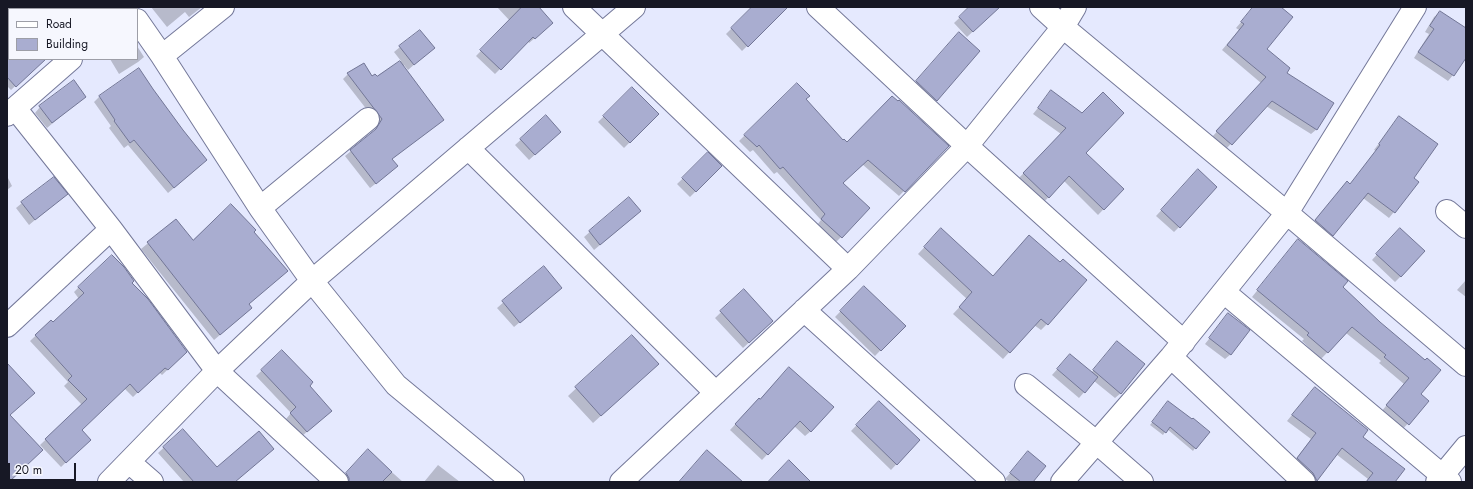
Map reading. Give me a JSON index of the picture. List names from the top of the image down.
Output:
{
  "legend": ["Road", "Building"],
  "scale_bar": "20 m"
}
